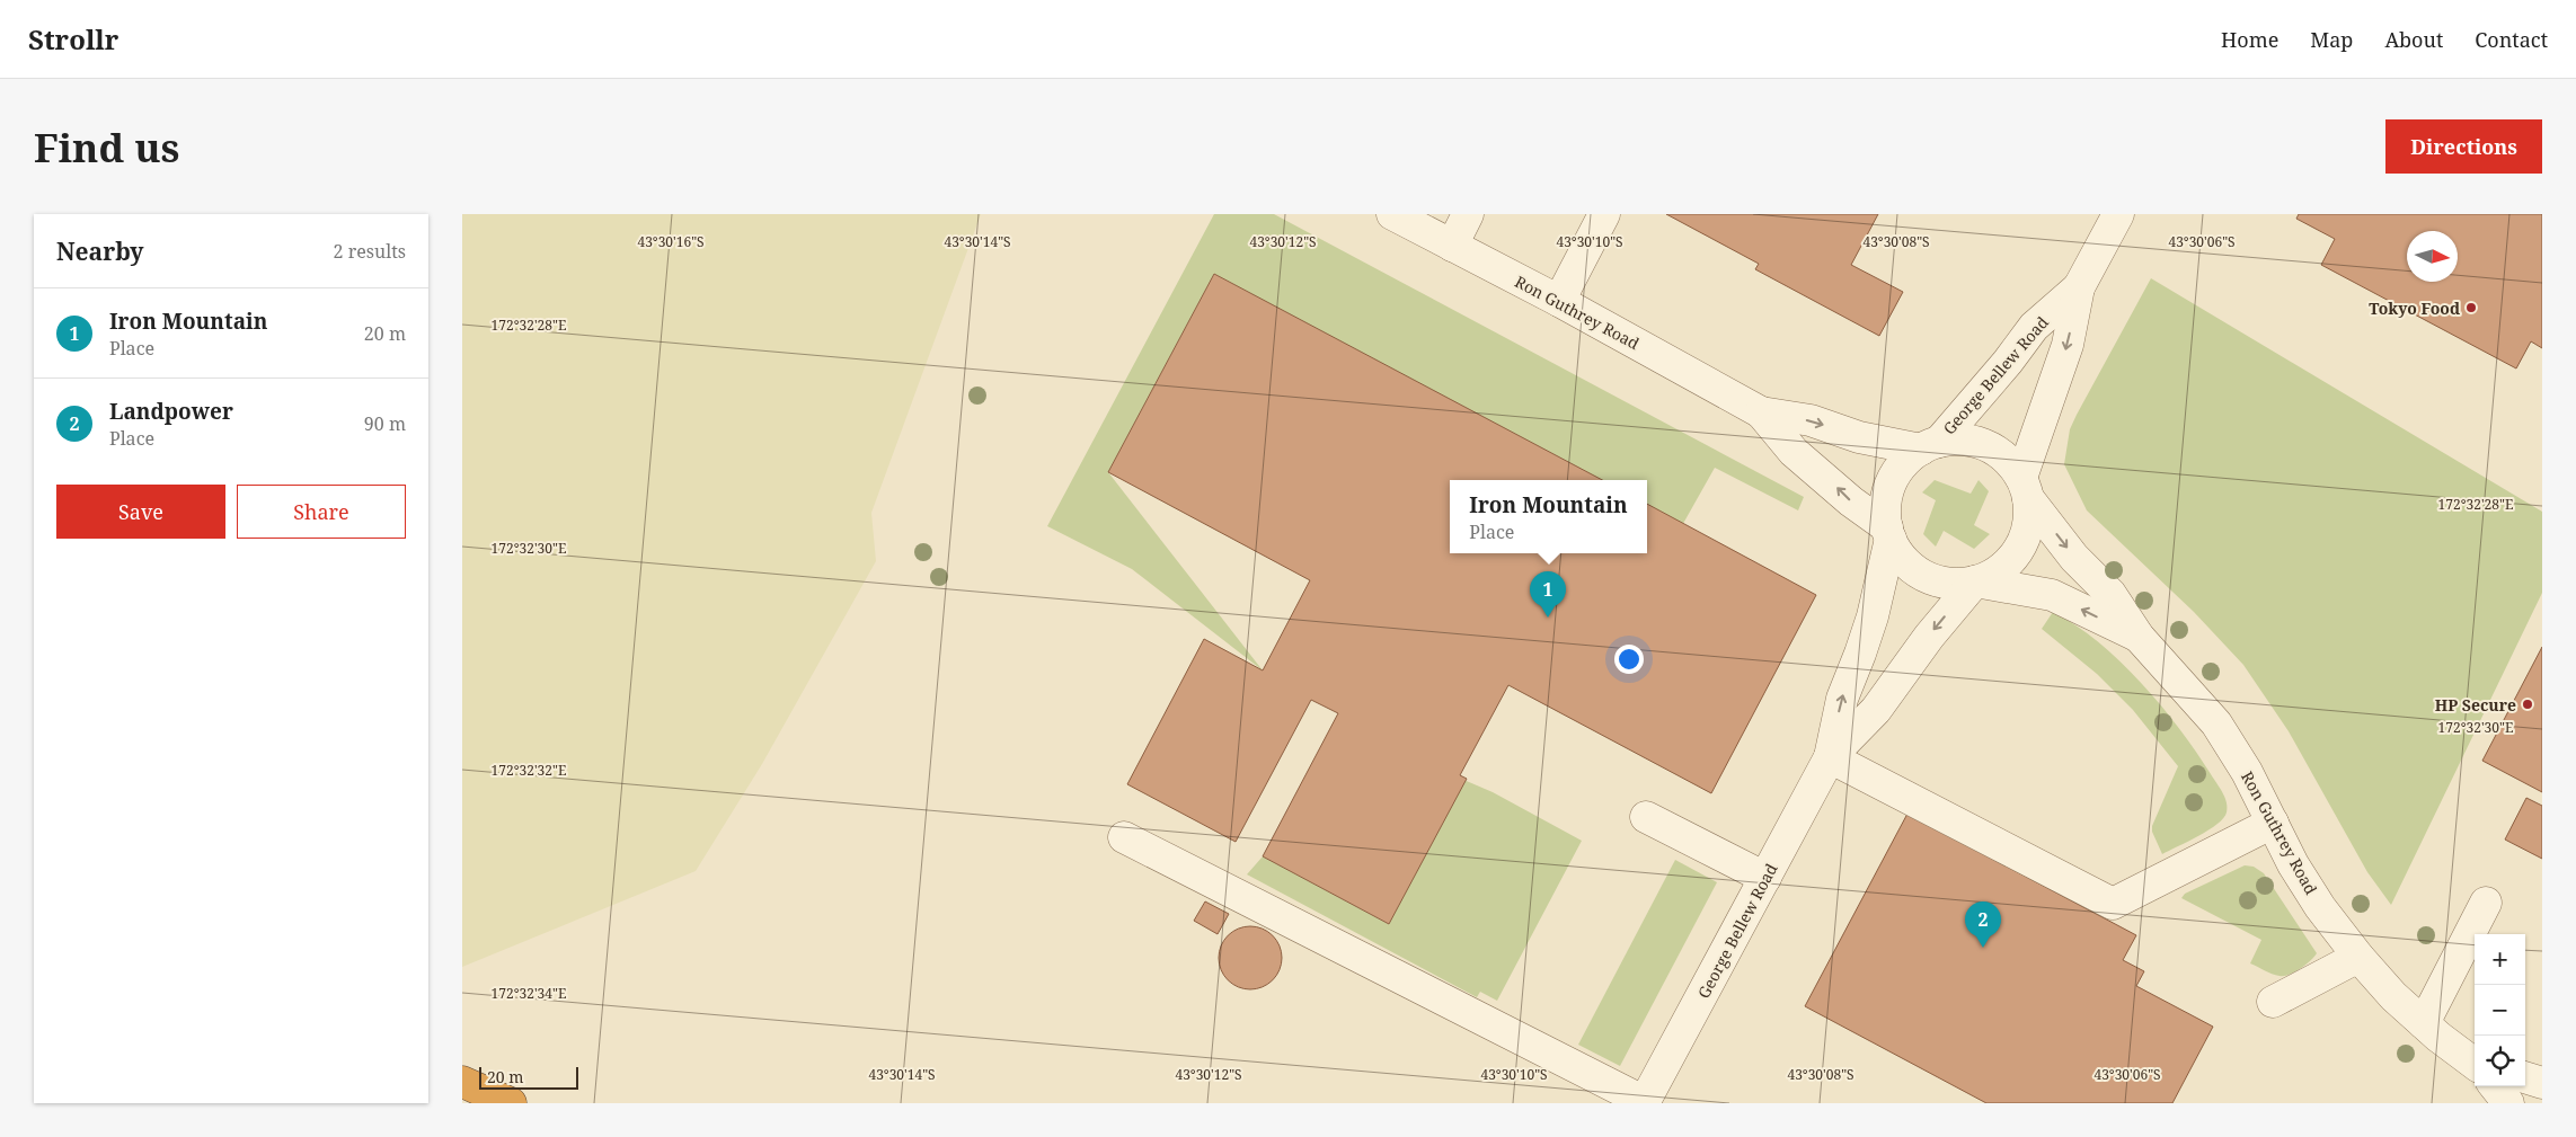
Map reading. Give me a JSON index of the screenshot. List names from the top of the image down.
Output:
{
  "streets": {
    "street": ["Ron Guthrey Road", "George Bellew Road"]
  },
  "crossings": [
    ["Ron Guthrey Road", "George Bellew Road"]
  ],
  "places": ["Tokyo Food", "HP Secure"],
  "scale_bar": "20 m",
  "north": "right",
  "page": {
    "header": "Strollr",
    "nav": [
      "Home",
      "Map",
      "About",
      "Contact"
    ],
    "buttons": [
      "Directions",
      ["Save", "Share"]
    ],
    "title": "Find us",
    "heading": ["Nearby", "2 results"],
    "list": [
      {
        "mark": "1",
        "name": "Iron Mountain",
        "note": "Place",
        "value": "20 m"
      },
      {
        "mark": "2",
        "name": "Landpower",
        "note": "Place",
        "value": "90 m"
      }
    ],
    "popup": ["Iron Mountain", "Place"],
    "pins": ["1", "2"],
    "map_buttons": ["+", "−"],
    "scale": "20 m"
  },
  "coordinates": [
    "43°30'16\"S",
    "43°30'14\"S",
    "43°30'12\"S",
    "43°30'10\"S",
    "43°30'08\"S",
    "43°30'06\"S",
    "172°32'28\"E",
    "172°32'30\"E",
    "172°32'32\"E",
    "172°32'34\"E"
  ]
}
